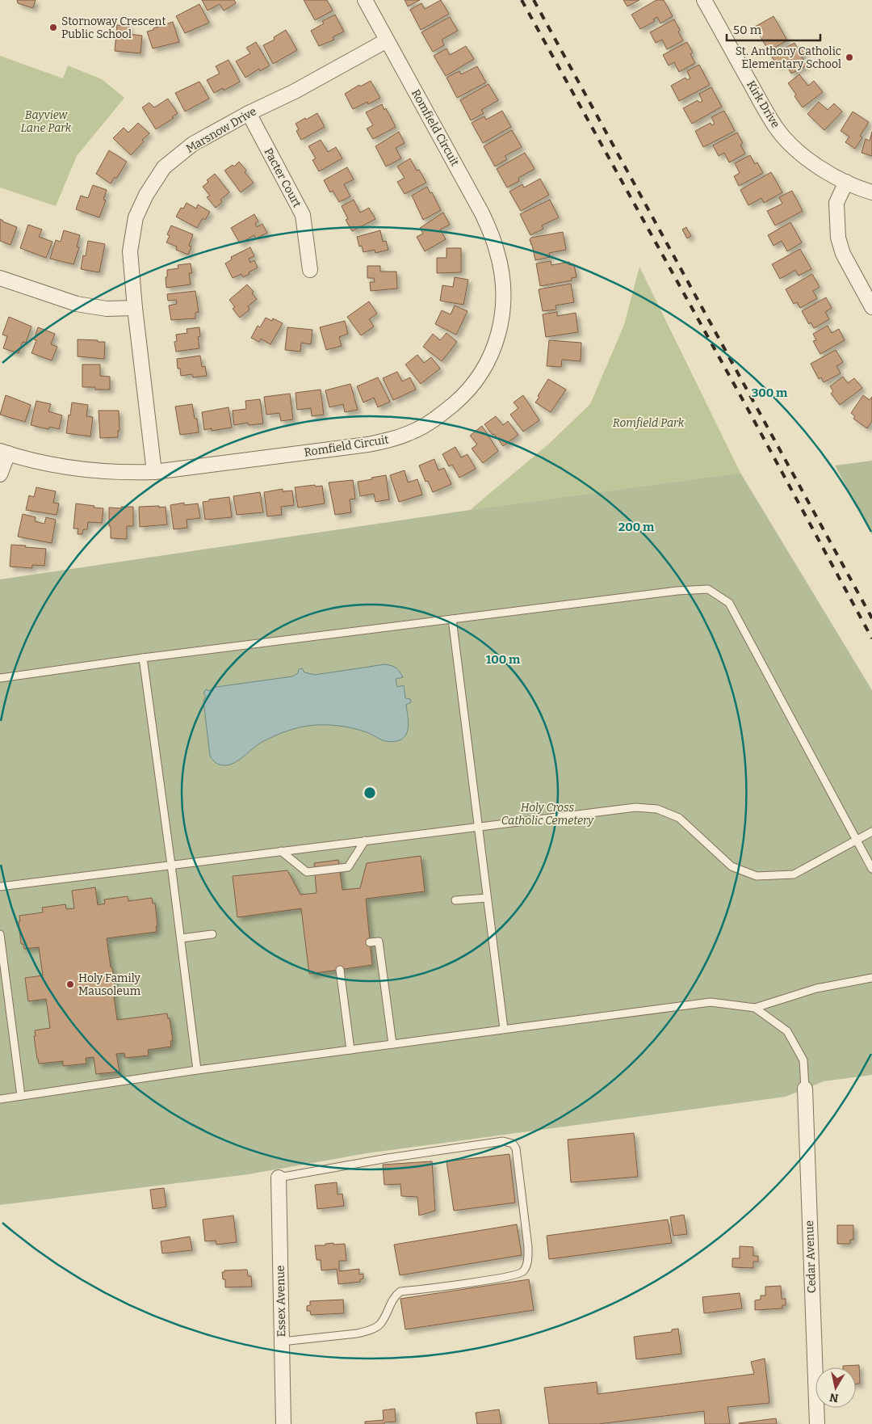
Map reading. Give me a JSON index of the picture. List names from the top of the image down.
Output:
{
  "streets": {
    "street": [
      "Kirk Drive",
      "Romfield Circuit",
      "Marsnow Drive",
      "Pacter Court",
      "Cedar Avenue",
      "Essex Avenue"
    ]
  },
  "crossings": [
    ["Romfield Circuit", "Marsnow Drive"],
    ["Marsnow Drive", "Pacter Court"]
  ],
  "parks": ["Bayview Lane Park", "Romfield Park", "Holy Cross Catholic Cemetery"],
  "places": ["Stornoway Crescent Public School", "St. Anthony Catholic Elementary School", "Holy Family Mausoleum"],
  "scale_bar": "50 m",
  "north": "bottom",
  "rings": ["300 m", "200 m", "100 m"]
}
